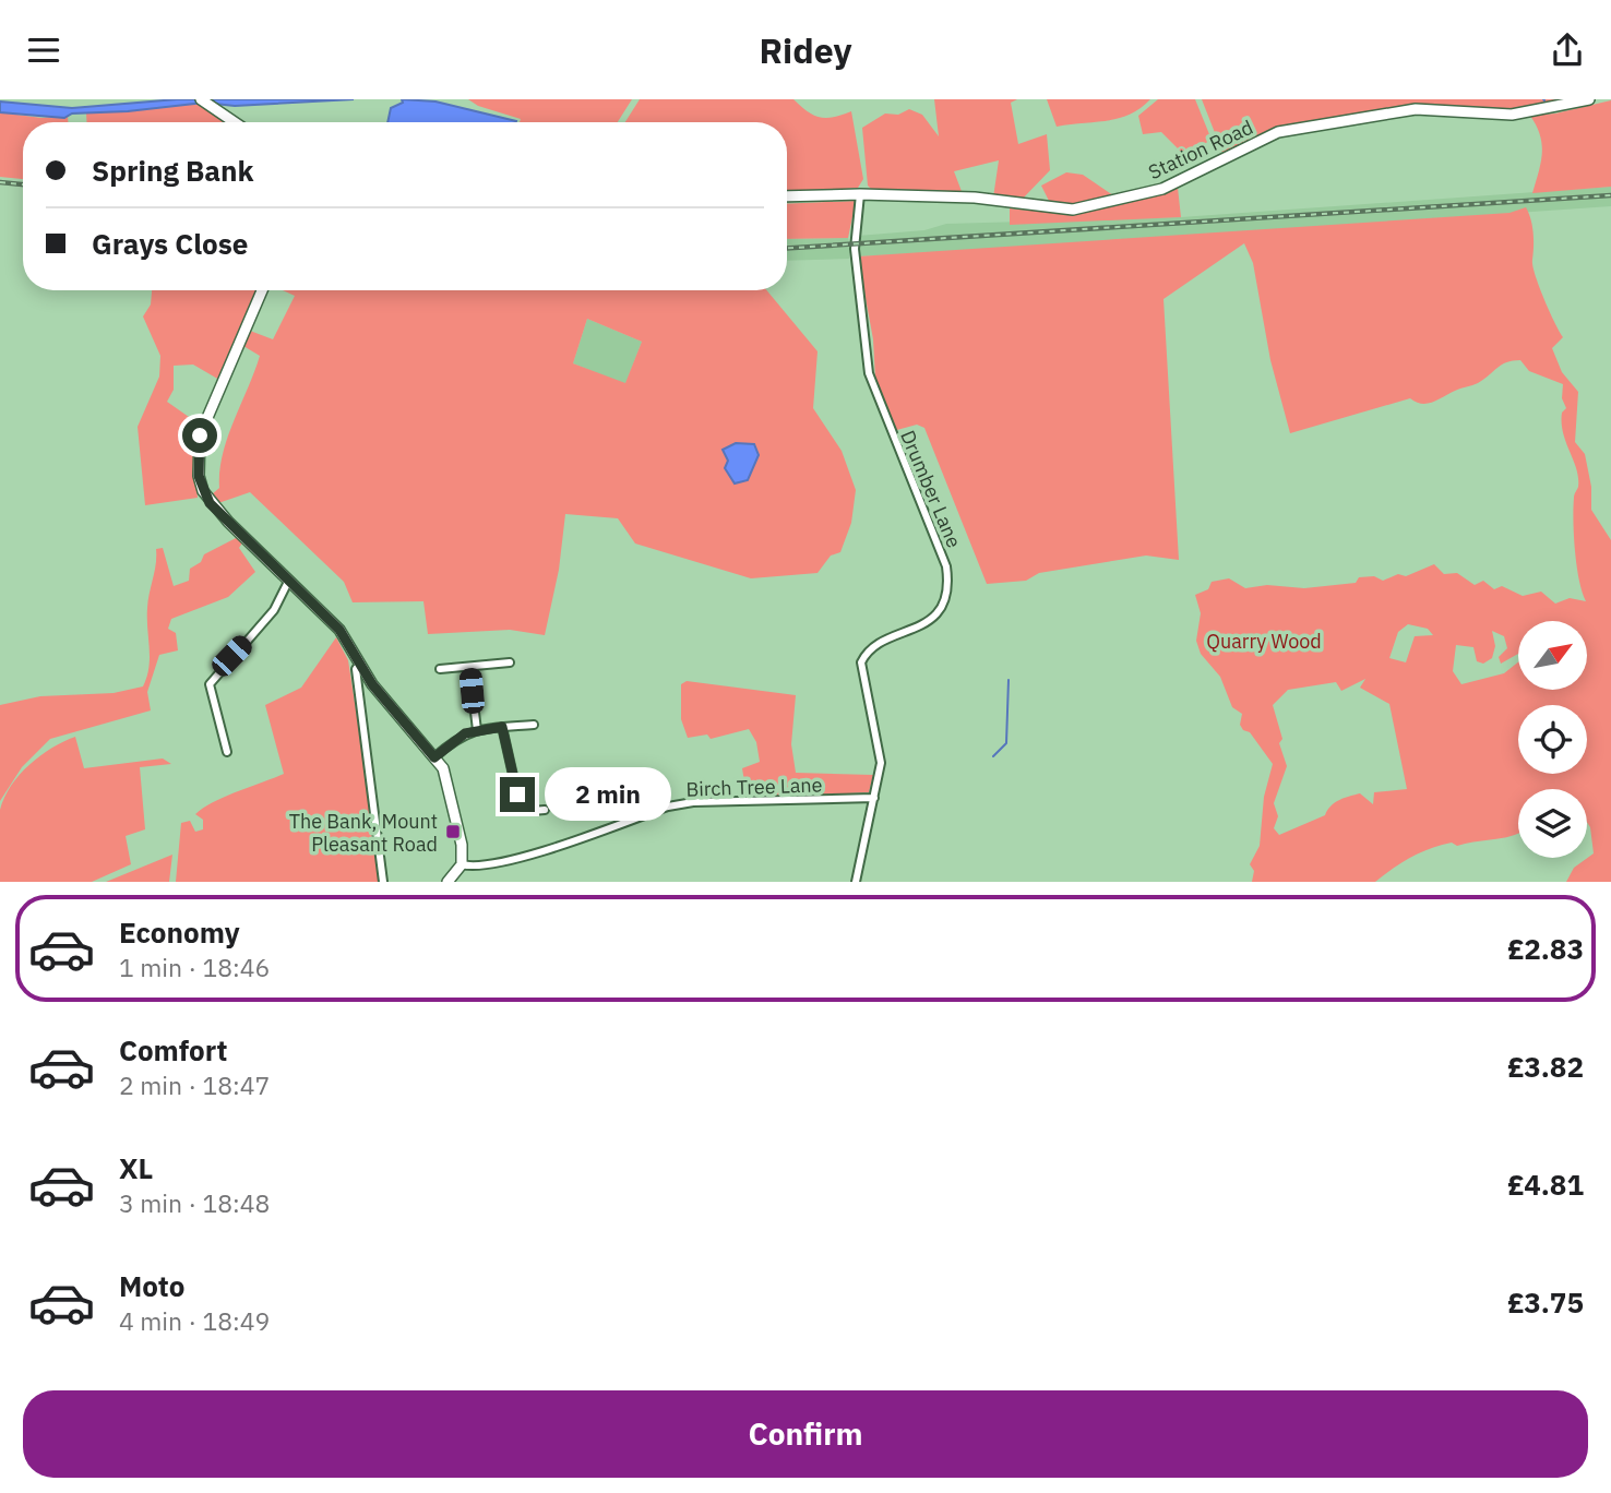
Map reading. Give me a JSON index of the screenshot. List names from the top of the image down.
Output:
{
  "streets": {
    "street": ["Station Road", "Drumber Lane", "Birch Tree Lane"]
  },
  "crossings": [
    ["Station Road", "Drumber Lane"],
    ["Drumber Lane", "Birch Tree Lane"]
  ],
  "parks": ["Quarry Wood"],
  "places": {
    "transit": ["The Bank, Mount Pleasant Road"]
  },
  "north": "top right",
  "page": {
    "header": "Ridey",
    "banner": ["Spring Bank", "Grays Close"],
    "bubble": "2 min",
    "list": [
      {
        "name": "Economy",
        "note": "1 min · 18:46",
        "value": "£2.83"
      },
      {
        "name": "Comfort",
        "note": "2 min · 18:47",
        "value": "£3.82"
      },
      {
        "name": "XL",
        "note": "3 min · 18:48",
        "value": "£4.81"
      },
      {
        "name": "Moto",
        "note": "4 min · 18:49",
        "value": "£3.75"
      }
    ],
    "buttons": "Confirm"
  }
}
